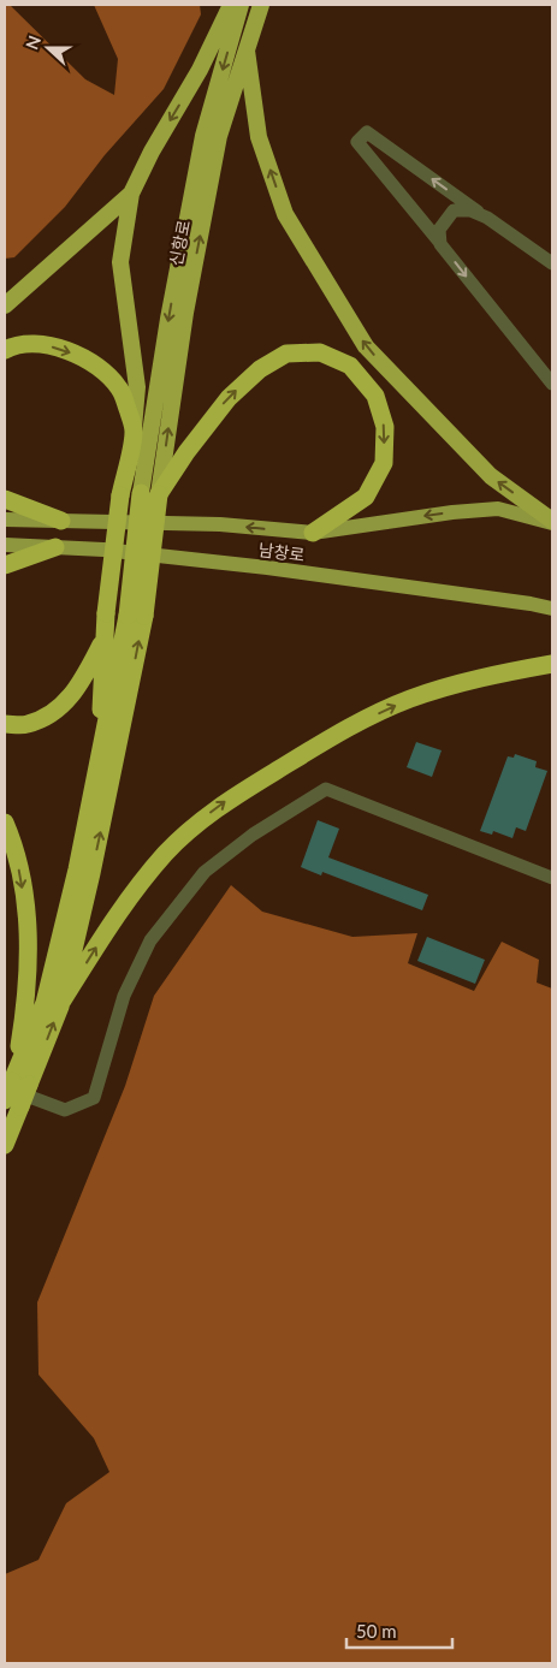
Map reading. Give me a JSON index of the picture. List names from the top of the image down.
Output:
{
  "streets": {
    "highway": ["신항로"],
    "main road": ["남창로"]
  },
  "scale_bar": "50 m",
  "north": "left"
}
